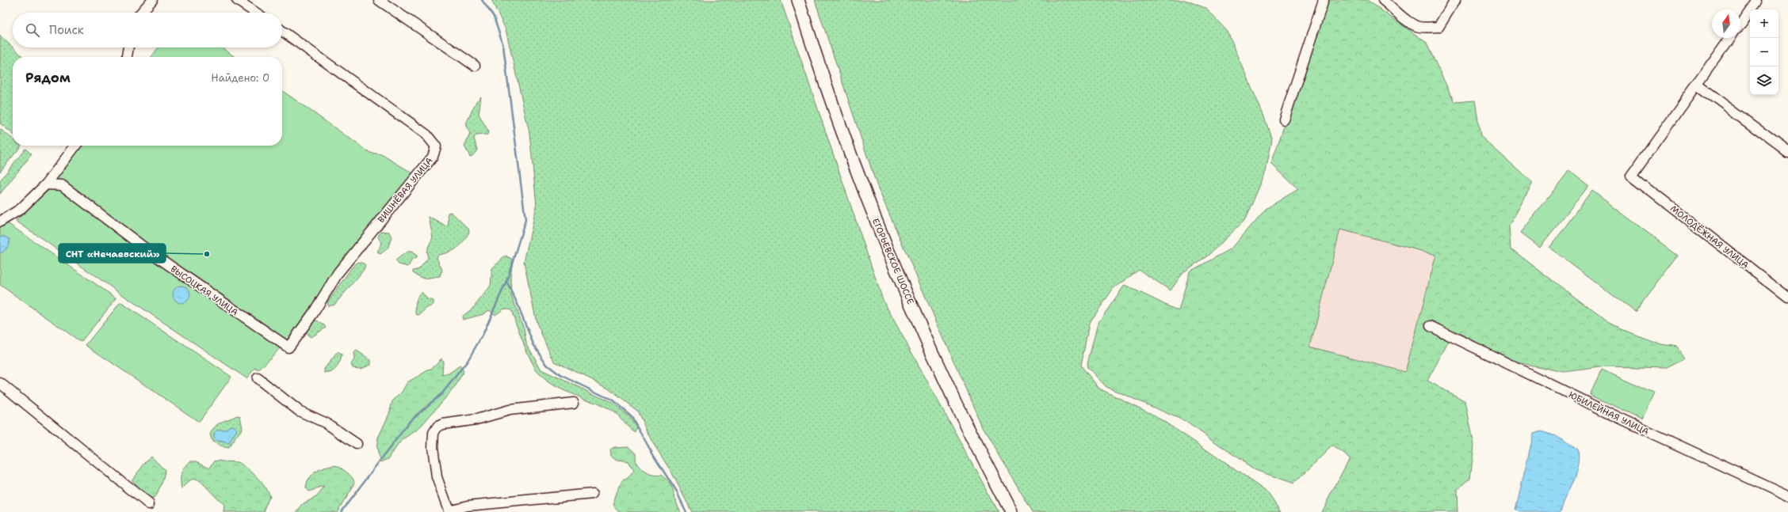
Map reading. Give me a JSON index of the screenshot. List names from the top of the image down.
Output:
{
  "streets": {
    "main road": ["ЕГОРЬЕВСКОЕ ШОССЕ"],
    "street": [
      "ВИШНЁВАЯ УЛИЦА",
      "МОЛОДЁЖНАЯ УЛИЦА",
      "ВЫСОЦКАЯ УЛИЦА",
      "ЮБИЛЕЙНАЯ УЛИЦА"
    ]
  },
  "crossings": [
    ["ВИШНЁВАЯ УЛИЦА", "ВЫСОЦКАЯ УЛИЦА"]
  ],
  "places": ["СНТ «Нечаевский»"],
  "north": "top",
  "page": {
    "map_buttons": ["+", "−"],
    "search": "Поиск",
    "heading": ["Рядом", "Найдено: 0"]
  }
}
